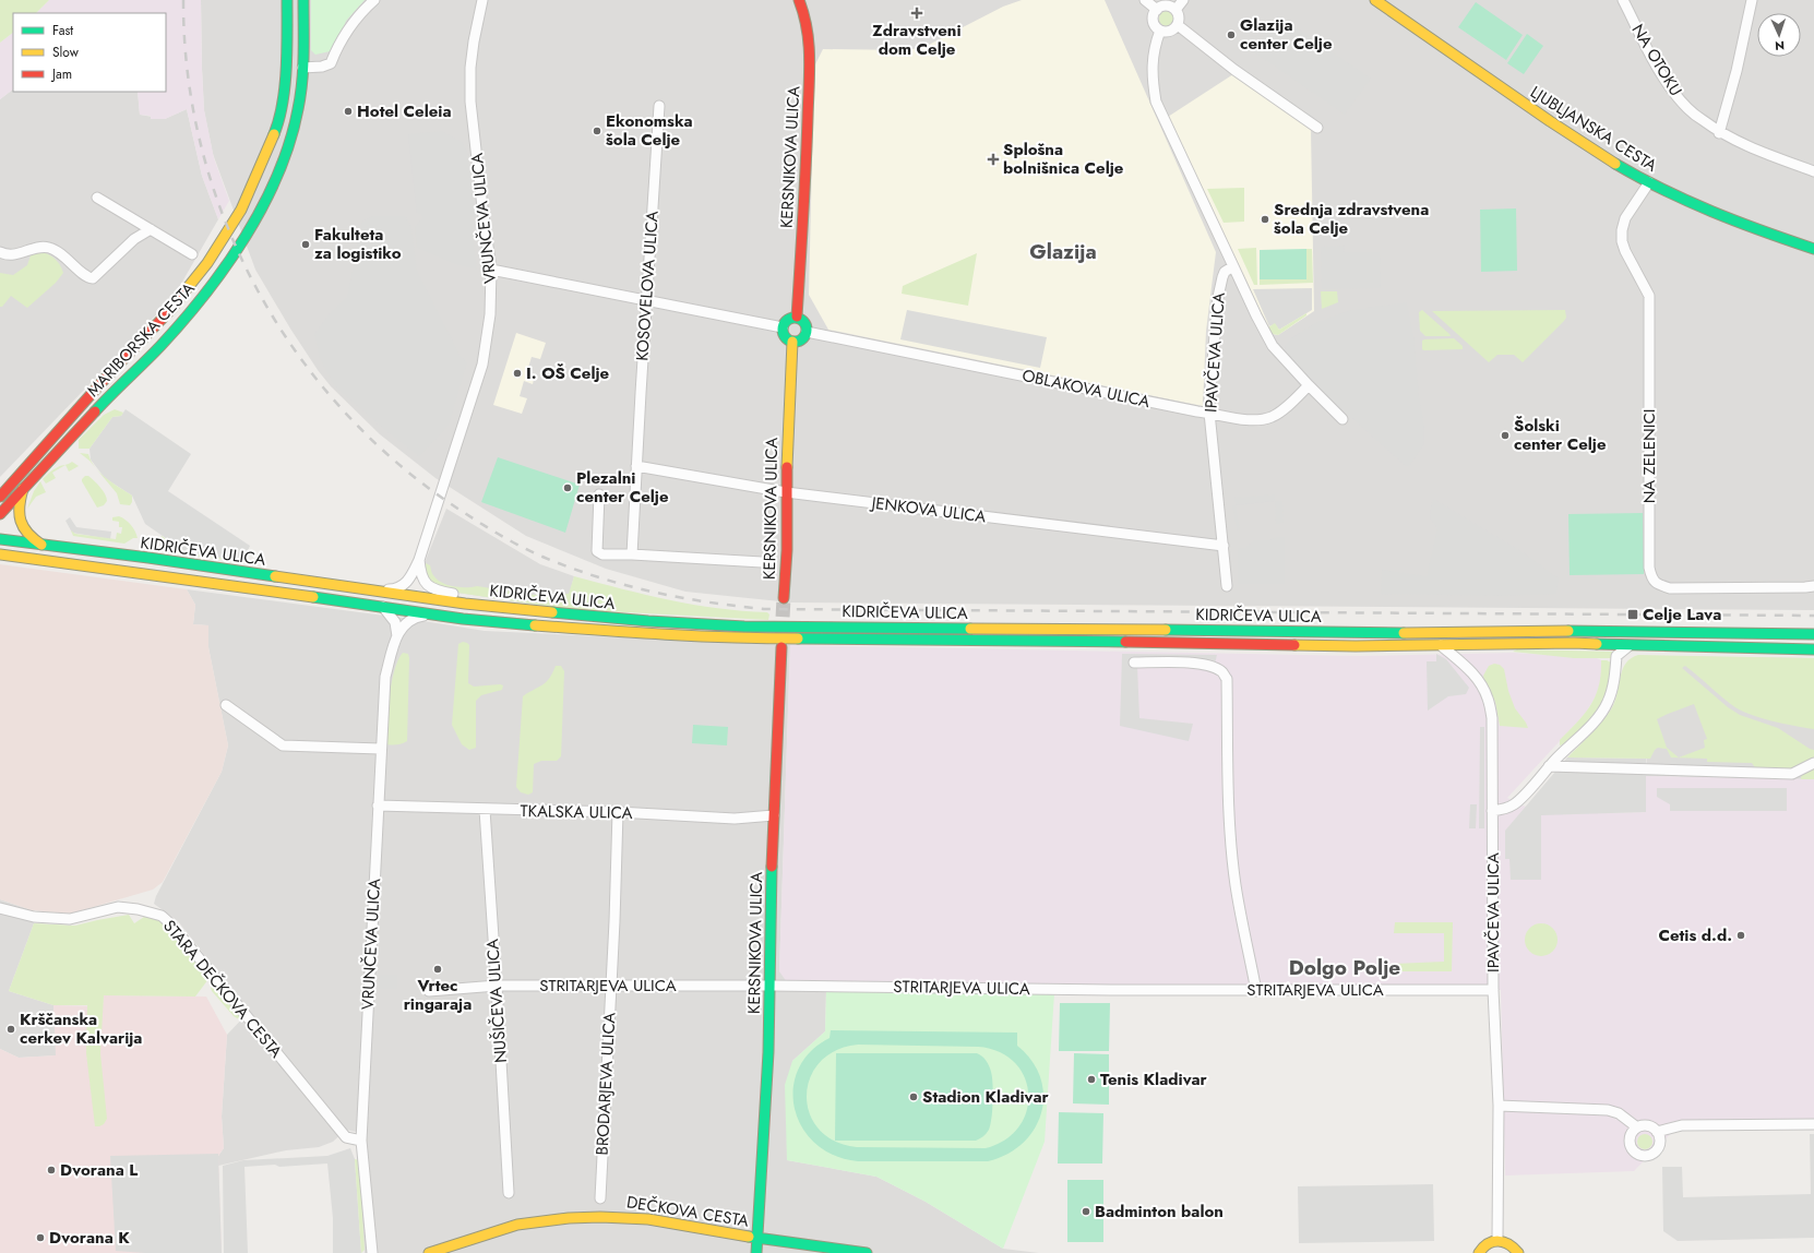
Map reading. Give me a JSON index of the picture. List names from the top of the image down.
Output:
{
  "streets": {
    "main road": [
      "LJUBLJANSKA CESTA",
      "KERSNIKOVA ULICA",
      "MARIBORSKA CESTA",
      "KIDRIČEVA ULICA",
      "DEČKOVA CESTA"
    ],
    "street": [
      "NA OTOKU",
      "VRUNČEVA ULICA",
      "KOSOVELOVA ULICA",
      "IPAVČEVA ULICA",
      "OBLAKOVA ULICA",
      "NA ZELENICI",
      "JENKOVA ULICA",
      "TKALSKA ULICA",
      "STRITARJEVA ULICA",
      "STARA DEČKOVA CESTA",
      "NUŠIČEVA ULICA",
      "BRODARJEVA ULICA"
    ]
  },
  "crossings": [
    ["LJUBLJANSKA CESTA", "NA ZELENICI"],
    ["KERSNIKOVA ULICA", "OBLAKOVA ULICA"],
    ["KERSNIKOVA ULICA", "JENKOVA ULICA"],
    ["KERSNIKOVA ULICA", "TKALSKA ULICA"],
    ["KERSNIKOVA ULICA", "STRITARJEVA ULICA"],
    ["KERSNIKOVA ULICA", "DEČKOVA CESTA"],
    ["VRUNČEVA ULICA", "KIDRIČEVA ULICA"],
    ["VRUNČEVA ULICA", "TKALSKA ULICA"],
    ["VRUNČEVA ULICA", "STARA DEČKOVA CESTA"],
    ["KOSOVELOVA ULICA", "JENKOVA ULICA"],
    ["IPAVČEVA ULICA", "OBLAKOVA ULICA"],
    ["IPAVČEVA ULICA", "JENKOVA ULICA"],
    ["IPAVČEVA ULICA", "KIDRIČEVA ULICA"],
    ["IPAVČEVA ULICA", "STRITARJEVA ULICA"],
    ["TKALSKA ULICA", "NUŠIČEVA ULICA"],
    ["TKALSKA ULICA", "BRODARJEVA ULICA"],
    ["STRITARJEVA ULICA", "NUŠIČEVA ULICA"],
    ["STRITARJEVA ULICA", "BRODARJEVA ULICA"]
  ],
  "districts": ["Glazija", "Dolgo Polje"],
  "places": {
    "health": ["Zdravstveni dom Celje", "Splošna bolnišnica Celje"],
    "other": [
      "Glazija center Celje",
      "Hotel Celeia",
      "Ekonomska šola Celje",
      "Srednja zdravstvena šola Celje",
      "Fakulteta za logistiko",
      "I. OŠ Celje",
      "Šolski center Celje",
      "Plezalni center Celje",
      "Cetis d.d.",
      "Vrtec ringaraja",
      "Krščanska cerkev Kalvarija",
      "Tenis Kladivar",
      "Stadion Kladivar",
      "Dvorana L",
      "Badminton balon",
      "Dvorana K"
    ],
    "transit": ["Celje Lava"]
  },
  "legend": ["Fast", "Slow", "Jam"],
  "north": "bottom"
}
